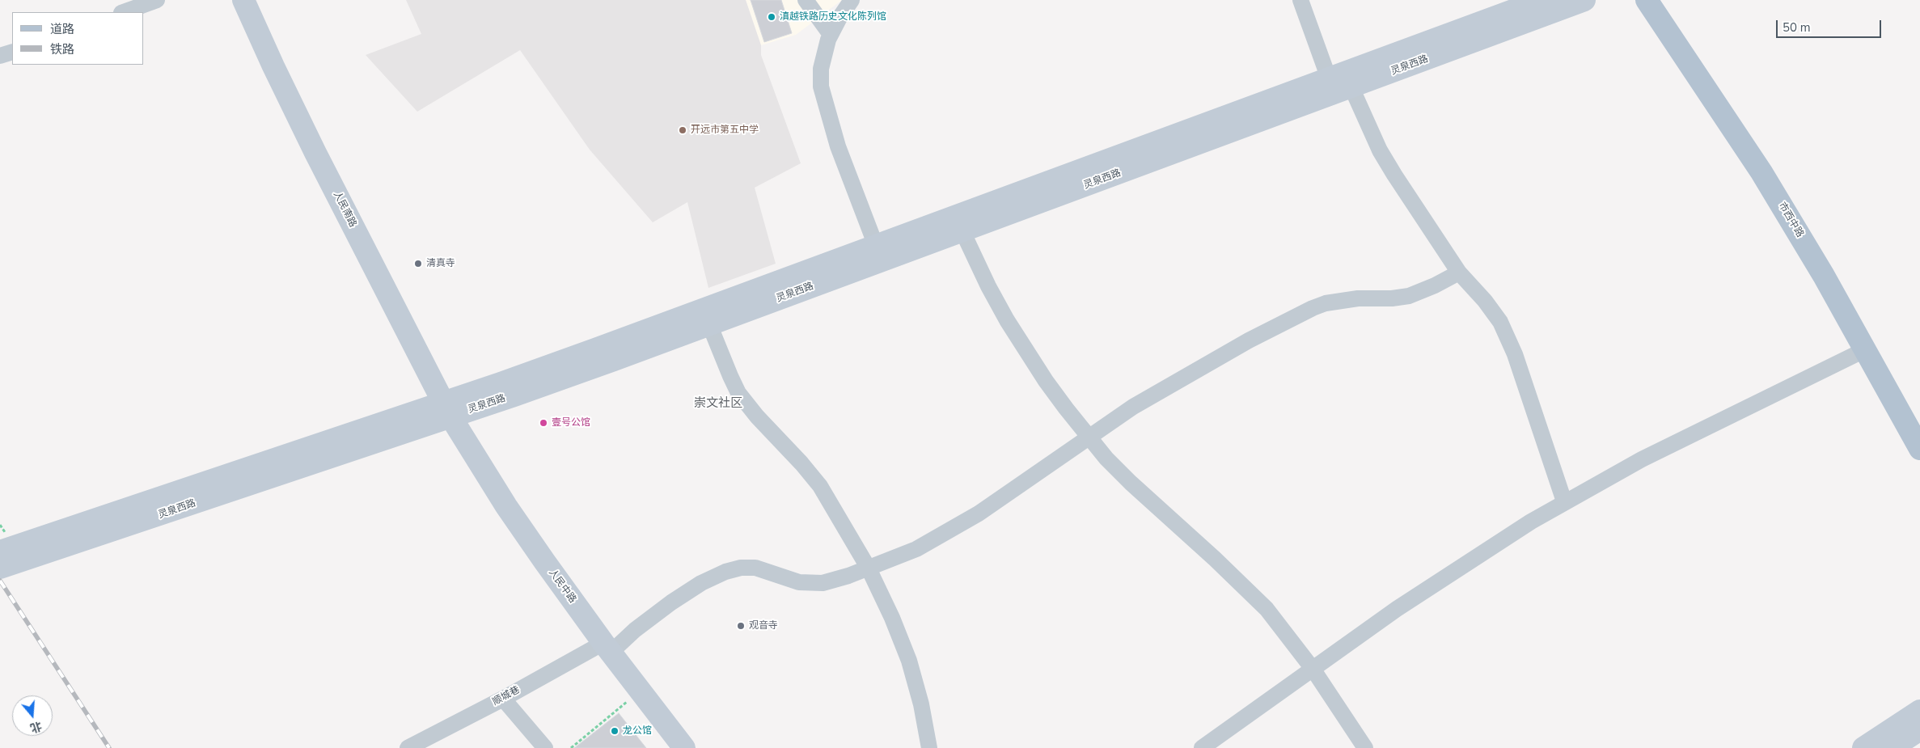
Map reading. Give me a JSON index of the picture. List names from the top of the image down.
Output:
{
  "streets": {
    "main road": [
      "灵泉西路",
      "人民南路",
      "市西中路",
      "人民中路"
    ],
    "street": ["顺城巷"]
  },
  "crossings": [
    ["灵泉西路", "人民南路"],
    ["灵泉西路", "人民中路"],
    ["人民南路", "人民中路"],
    ["人民中路", "顺城巷"]
  ],
  "districts": ["崇文社区"],
  "places": [
    "滇越铁路历史文化陈列馆",
    "开远市第五中学",
    "清真寺",
    "壹号公馆",
    "观音寺",
    "龙公馆"
  ],
  "legend": ["道路", "铁路"],
  "scale_bar": "50 m",
  "north": "bottom"
}
